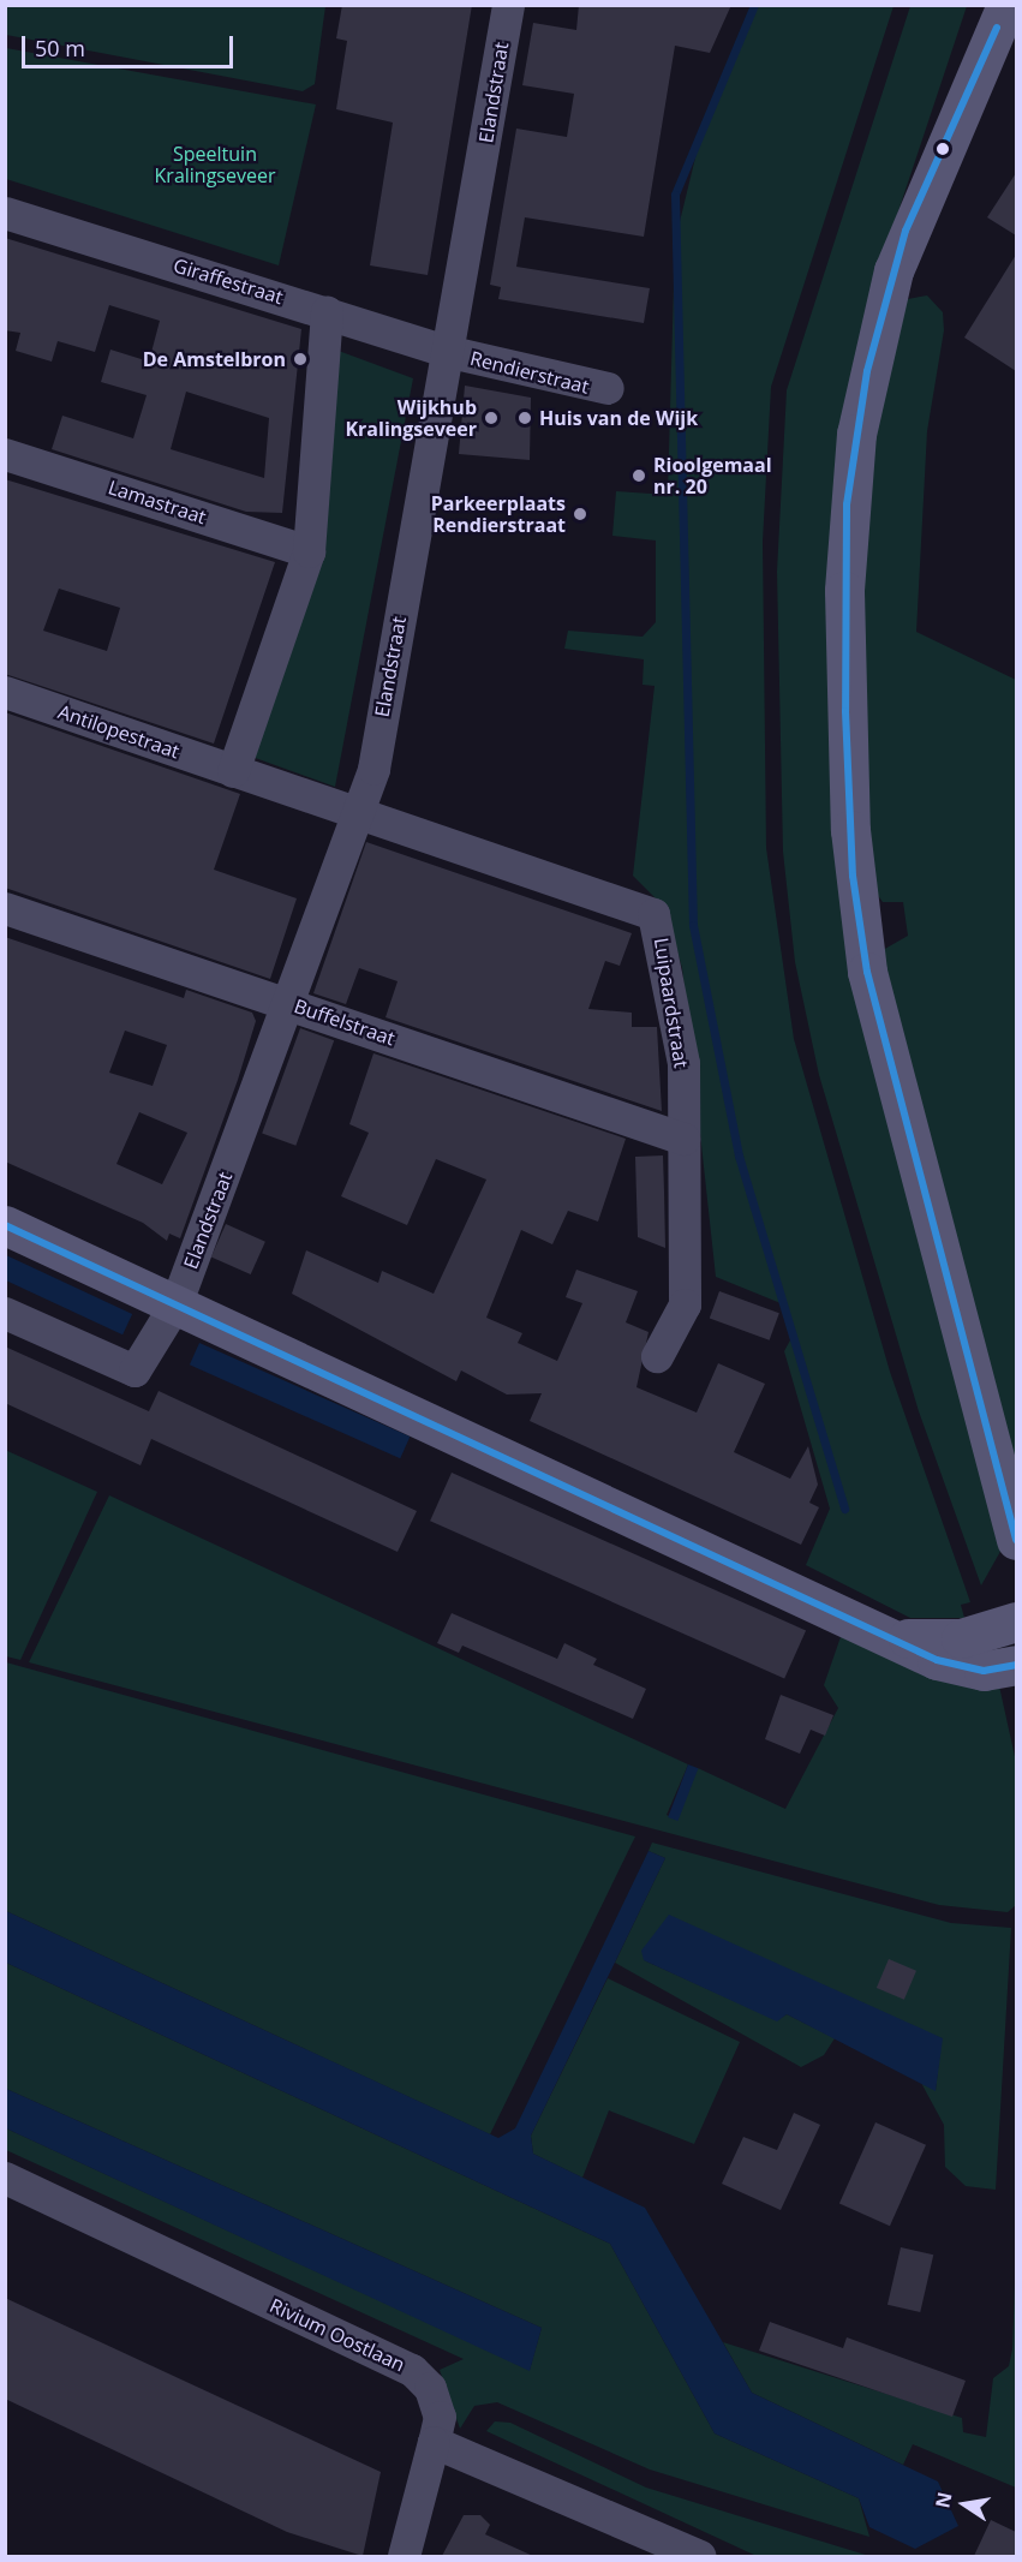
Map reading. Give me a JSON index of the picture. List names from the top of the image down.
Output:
{
  "streets": {
    "street": [
      "Elandstraat",
      "Giraffestraat",
      "Rendierstraat",
      "Lamastraat",
      "Antilopestraat",
      "Luipaardstraat",
      "Buffelstraat",
      "Rivium Oostlaan"
    ]
  },
  "crossings": [
    ["Elandstraat", "Giraffestraat"],
    ["Elandstraat", "Rendierstraat"],
    ["Elandstraat", "Antilopestraat"],
    ["Elandstraat", "Luipaardstraat"],
    ["Elandstraat", "Buffelstraat"],
    ["Giraffestraat", "Rendierstraat"],
    ["Antilopestraat", "Luipaardstraat"],
    ["Luipaardstraat", "Buffelstraat"]
  ],
  "parks": ["Speeltuin Kralingseveer"],
  "places": [
    "De Amstelbron",
    "Wijkhub Kralingseveer",
    "Huis van de Wijk",
    "Rioolgemaal nr. 20",
    "Parkeerplaats Rendierstraat"
  ],
  "scale_bar": "50 m",
  "north": "left"
}
